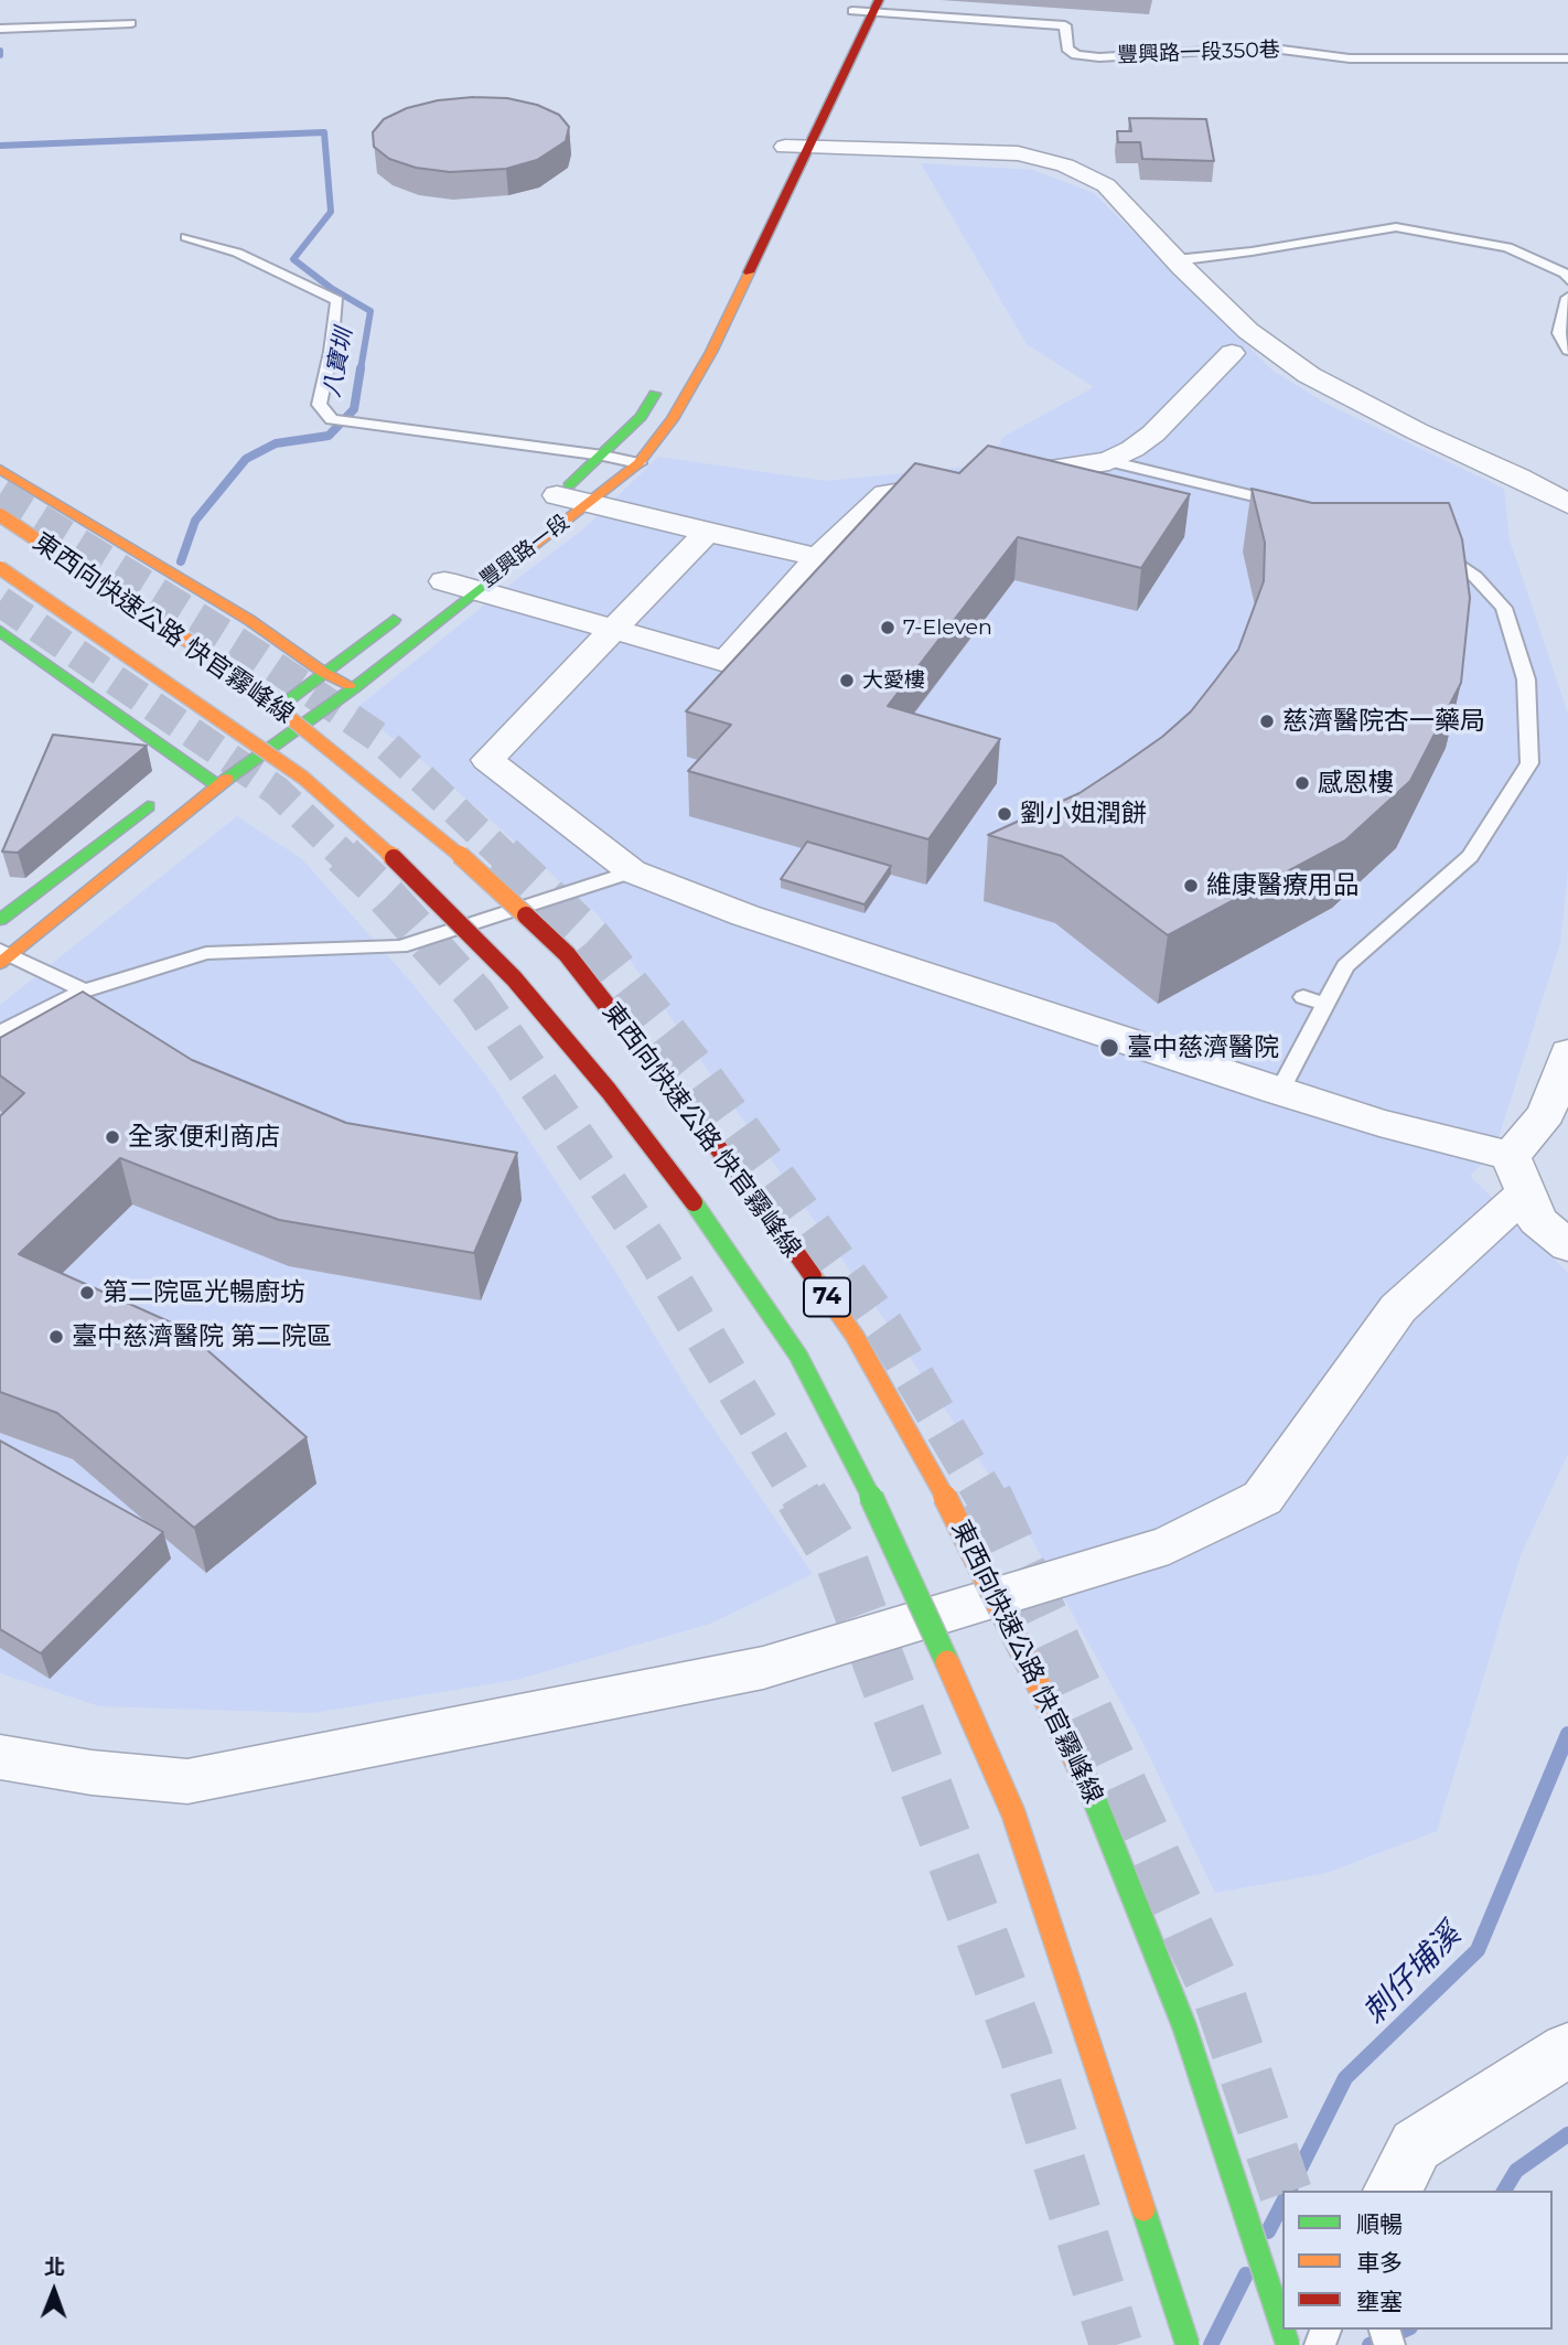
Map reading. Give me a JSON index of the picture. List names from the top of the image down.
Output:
{
  "streets": {
    "main road": ["豐興路一段", "東西向快速公路 快官霧峰線", "74"],
    "lane": ["豐興路一段350巷"]
  },
  "crossings": [
    ["豐興路一段350巷", "豐興路一段"]
  ],
  "water": ["八寶圳", "刺仔埔溪"],
  "places": [
    "7-Eleven",
    "大愛樓",
    "慈濟醫院杏一藥局",
    "感恩樓",
    "劉小姐潤餅",
    "維康醫療用品",
    "臺中慈濟醫院",
    "全家便利商店",
    "第二院區光暢廚坊",
    "臺中慈濟醫院 第二院區"
  ],
  "legend": ["順暢", "車多", "壅塞"],
  "north": "top"
}
